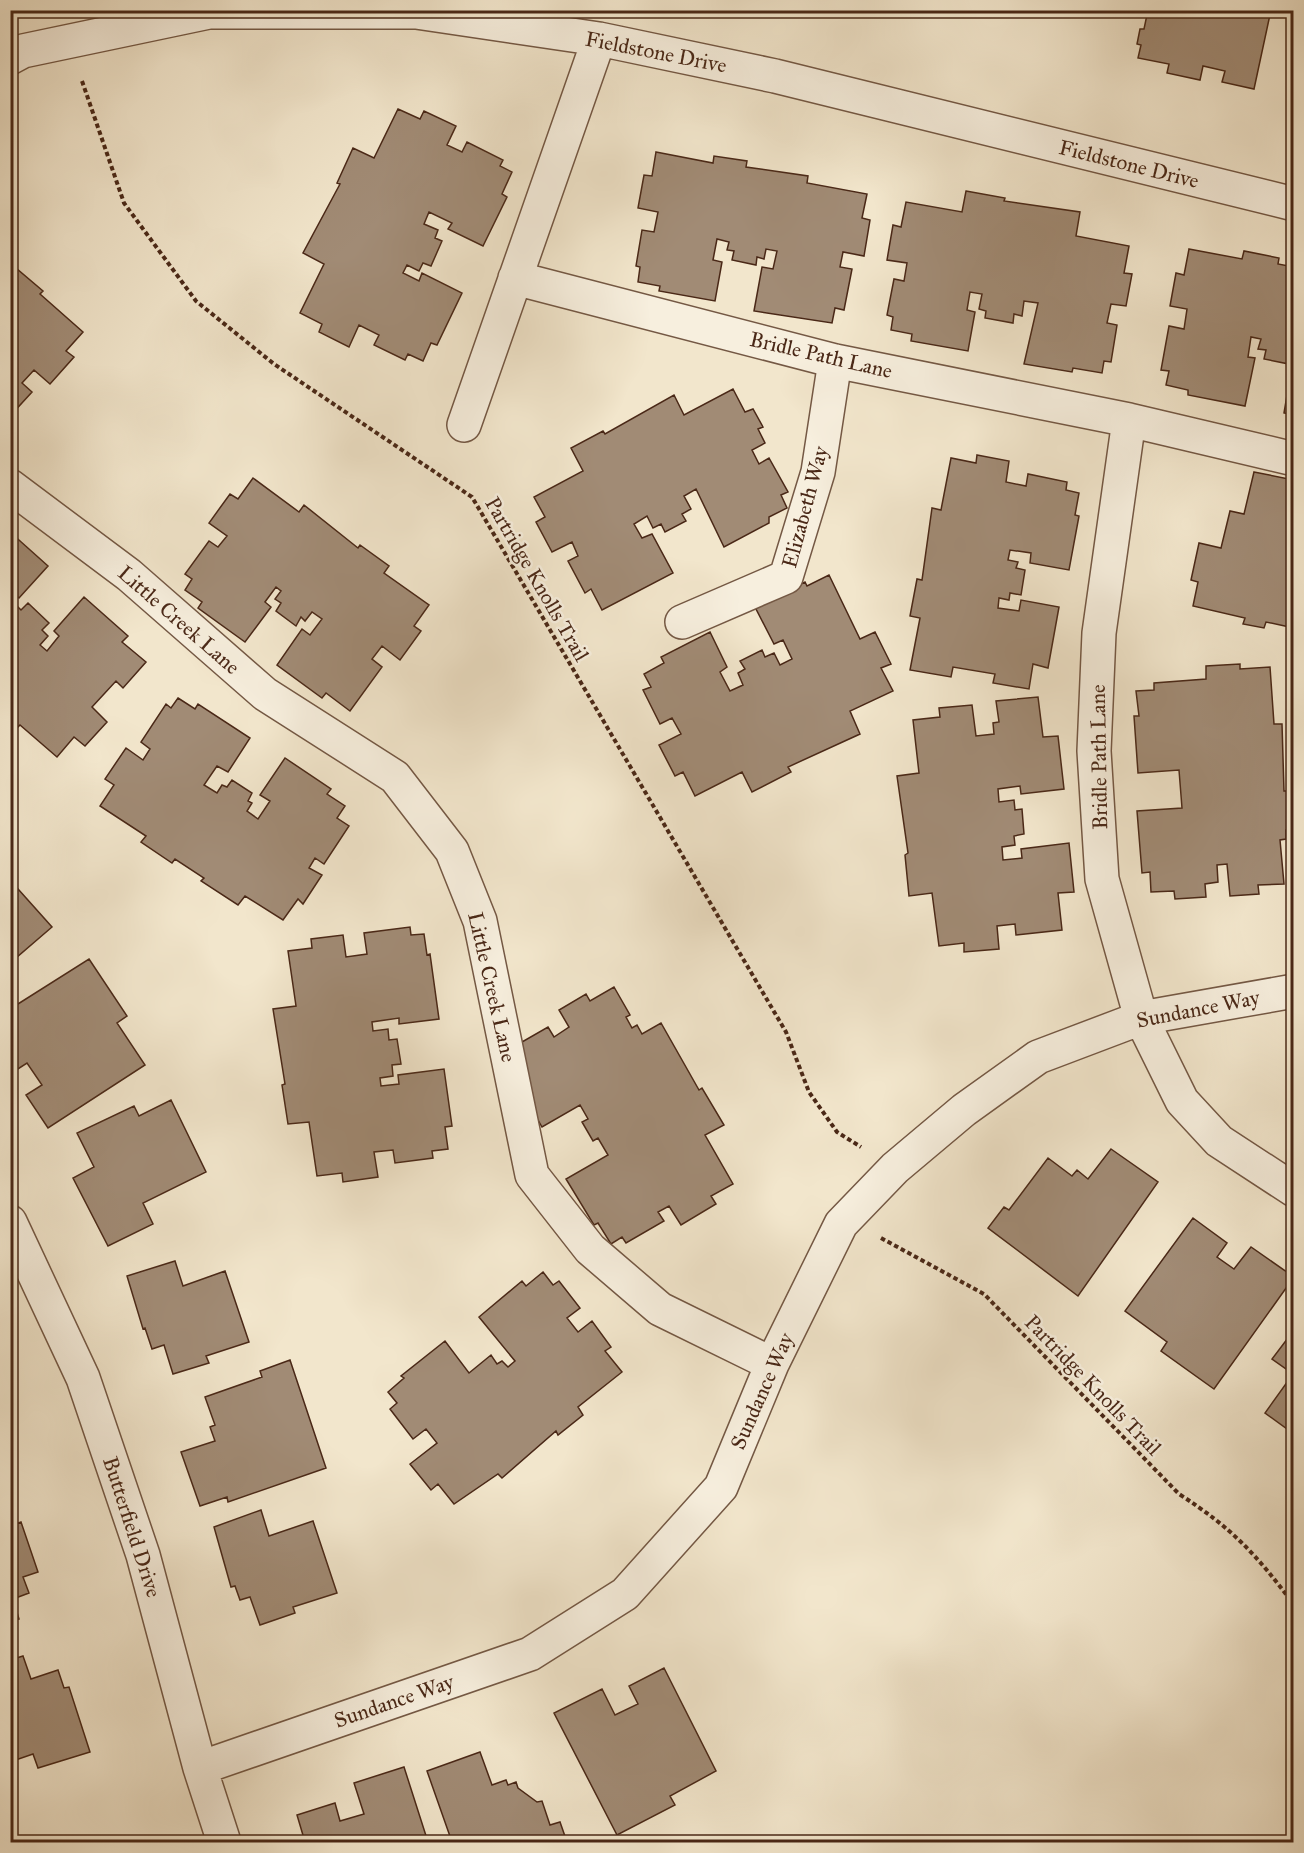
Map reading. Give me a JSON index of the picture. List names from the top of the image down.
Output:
{
  "streets": {
    "street": [
      "Fieldstone Drive",
      "Bridle Path Lane",
      "Elizabeth Way",
      "Little Creek Lane",
      "Sundance Way",
      "Butterfield Drive"
    ],
    "path": ["Partridge Knolls Trail"]
  },
  "crossings": [
    ["Fieldstone Drive", "Partridge Knolls Trail"],
    ["Bridle Path Lane", "Elizabeth Way"],
    ["Bridle Path Lane", "Sundance Way"],
    ["Partridge Knolls Trail", "Sundance Way"],
    ["Little Creek Lane", "Sundance Way"],
    ["Sundance Way", "Butterfield Drive"]
  ]
}
